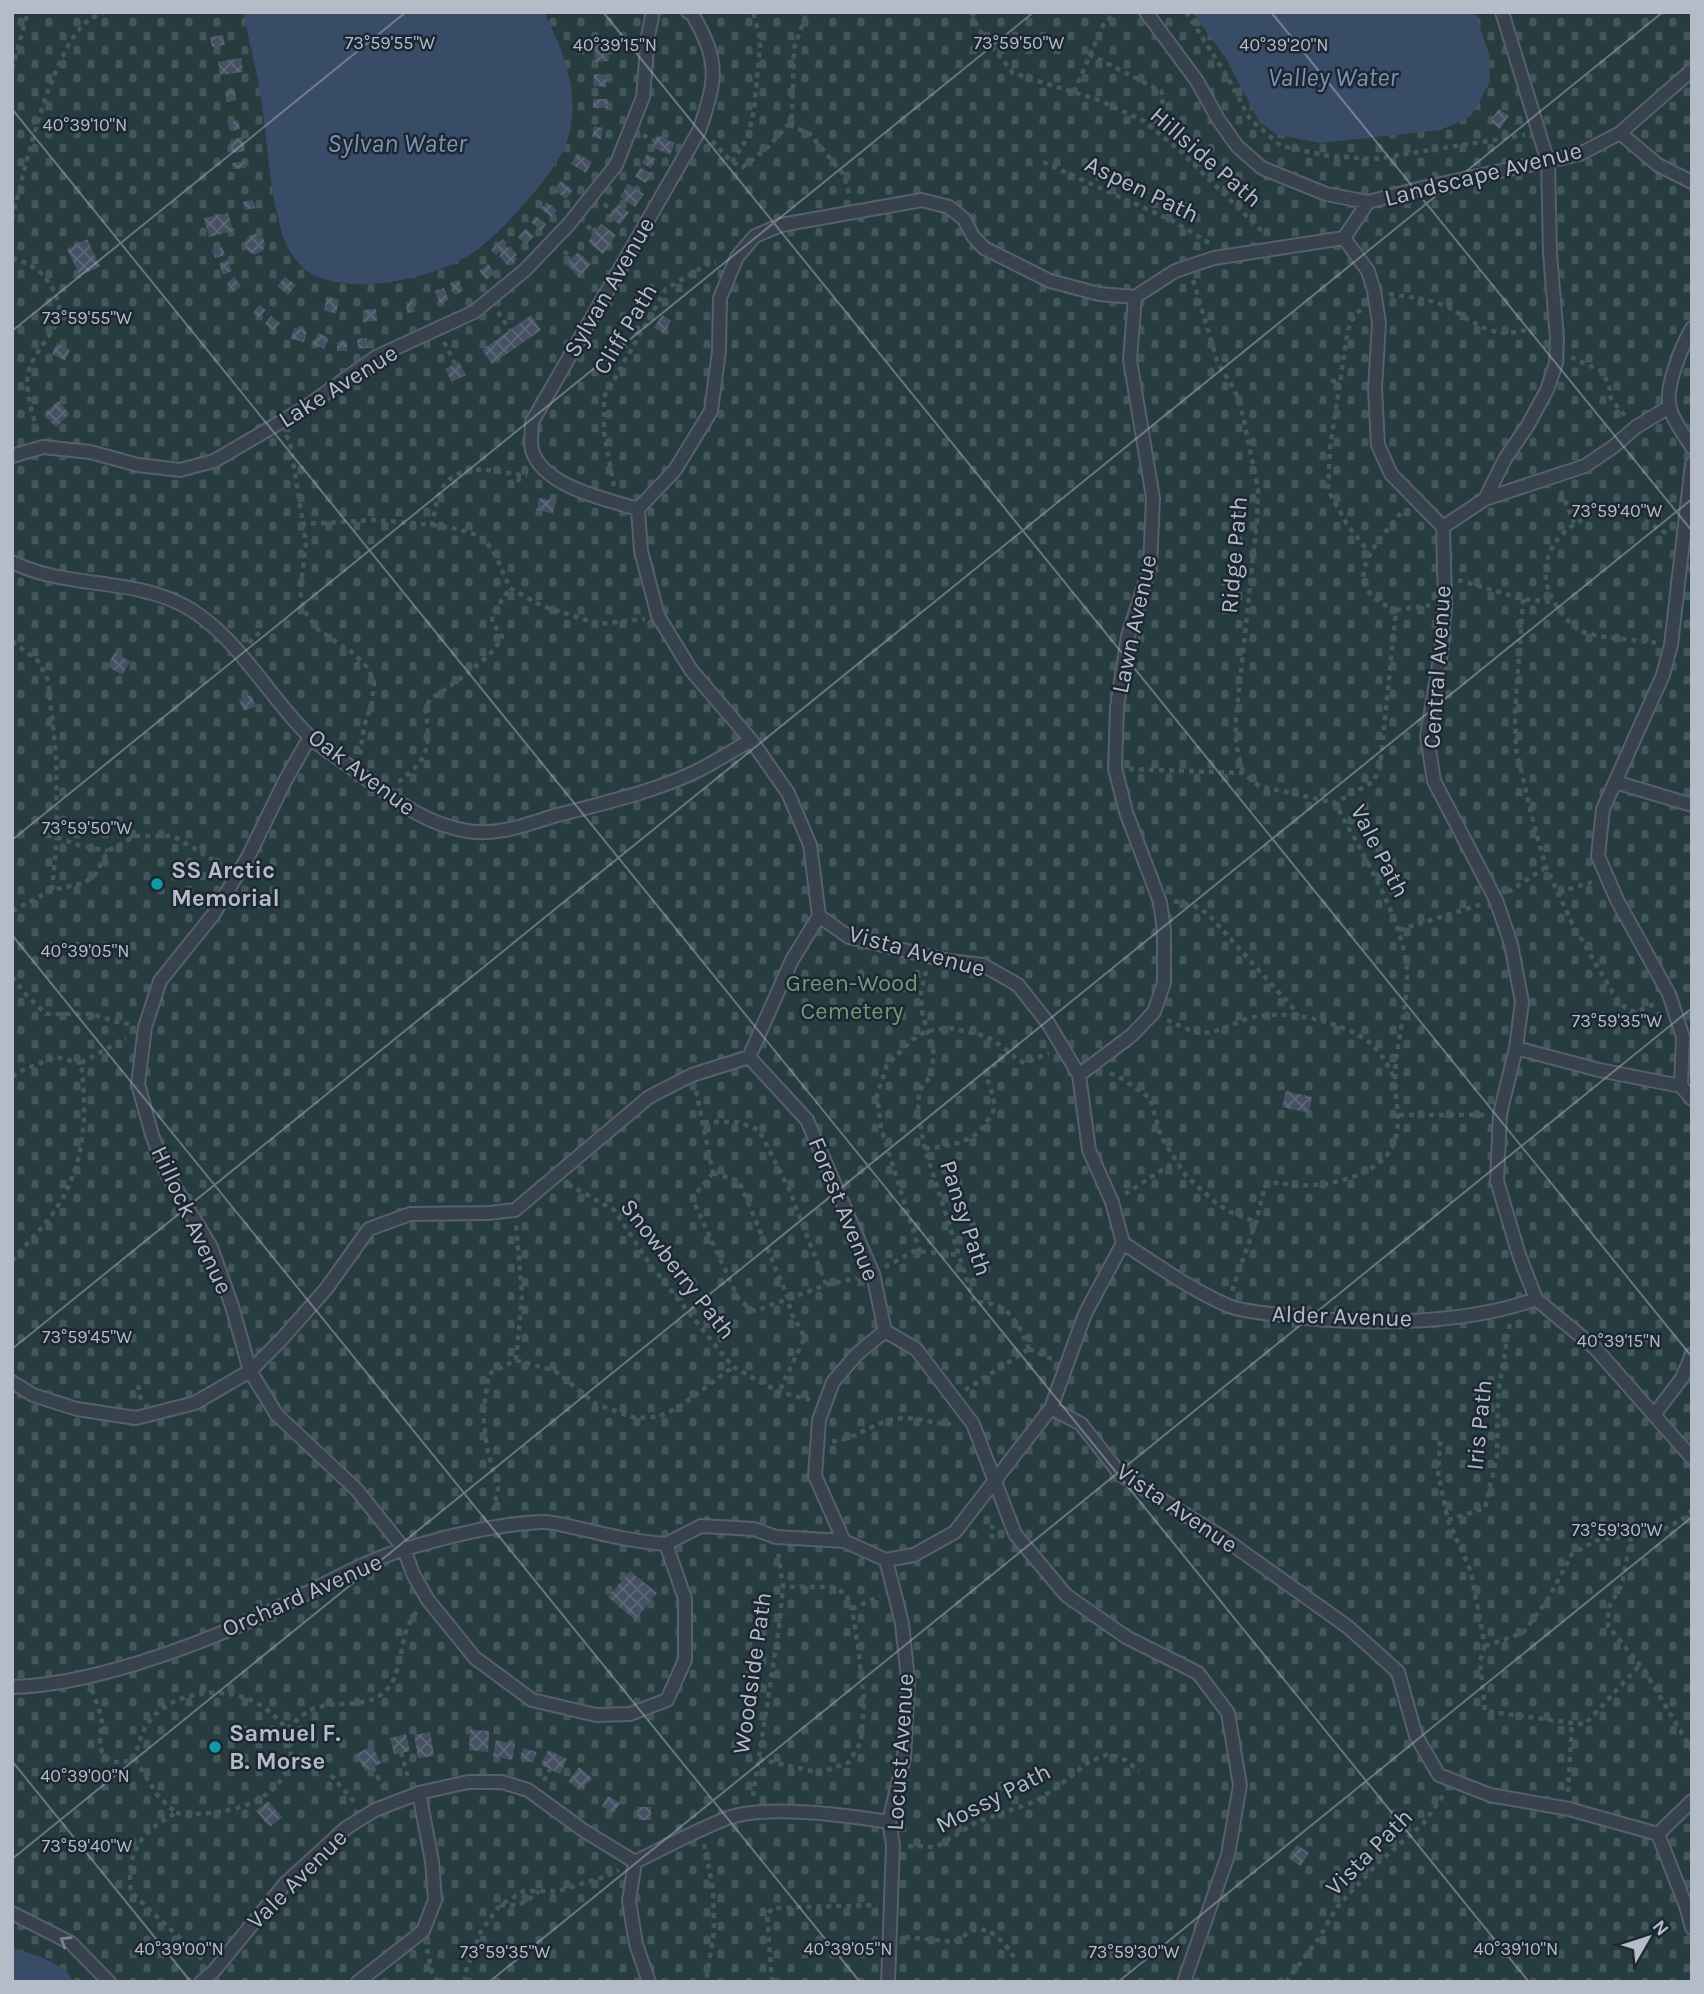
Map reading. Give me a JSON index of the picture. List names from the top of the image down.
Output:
{
  "streets": {
    "lane": [
      "Landscape Avenue",
      "Sylvan Avenue",
      "Lake Avenue",
      "Lawn Avenue",
      "Central Avenue",
      "Oak Avenue",
      "Vista Avenue",
      "Forest Avenue",
      "Hillock Avenue",
      "Alder Avenue",
      "Orchard Avenue",
      "Locust Avenue",
      "Vale Avenue"
    ],
    "path": [
      "Hillside Path",
      "Aspen Path",
      "Cliff Path",
      "Ridge Path",
      "Vale Path",
      "Pansy Path",
      "Snowberry Path",
      "Iris Path",
      "Woodside Path",
      "Mossy Path",
      "Vista Path"
    ]
  },
  "crossings": [
    ["Lawn Avenue", "Vista Avenue"],
    ["Central Avenue", "Alder Avenue"],
    ["Oak Avenue", "Hillock Avenue"],
    ["Vista Avenue", "Pansy Path"],
    ["Vista Avenue", "Alder Avenue"],
    ["Vista Avenue", "Vista Path"],
    ["Hillock Avenue", "Orchard Avenue"],
    ["Alder Avenue", "Iris Path"],
    ["Locust Avenue", "Mossy Path"]
  ],
  "water": ["Valley Water", "Sylvan Water"],
  "parks": ["Green-Wood Cemetery"],
  "places": ["SS Arctic Memorial", "Samuel F. B. Morse"],
  "north": "top right",
  "coordinates": [
    "73°59'55\"W",
    "73°59'50\"W",
    "40°39'15\"N",
    "40°39'20\"N",
    "40°39'10\"N",
    "73°59'40\"W",
    "40°39'05\"N",
    "73°59'35\"W",
    "73°59'45\"W",
    "73°59'30\"W",
    "40°39'00\"N"
  ]
}
